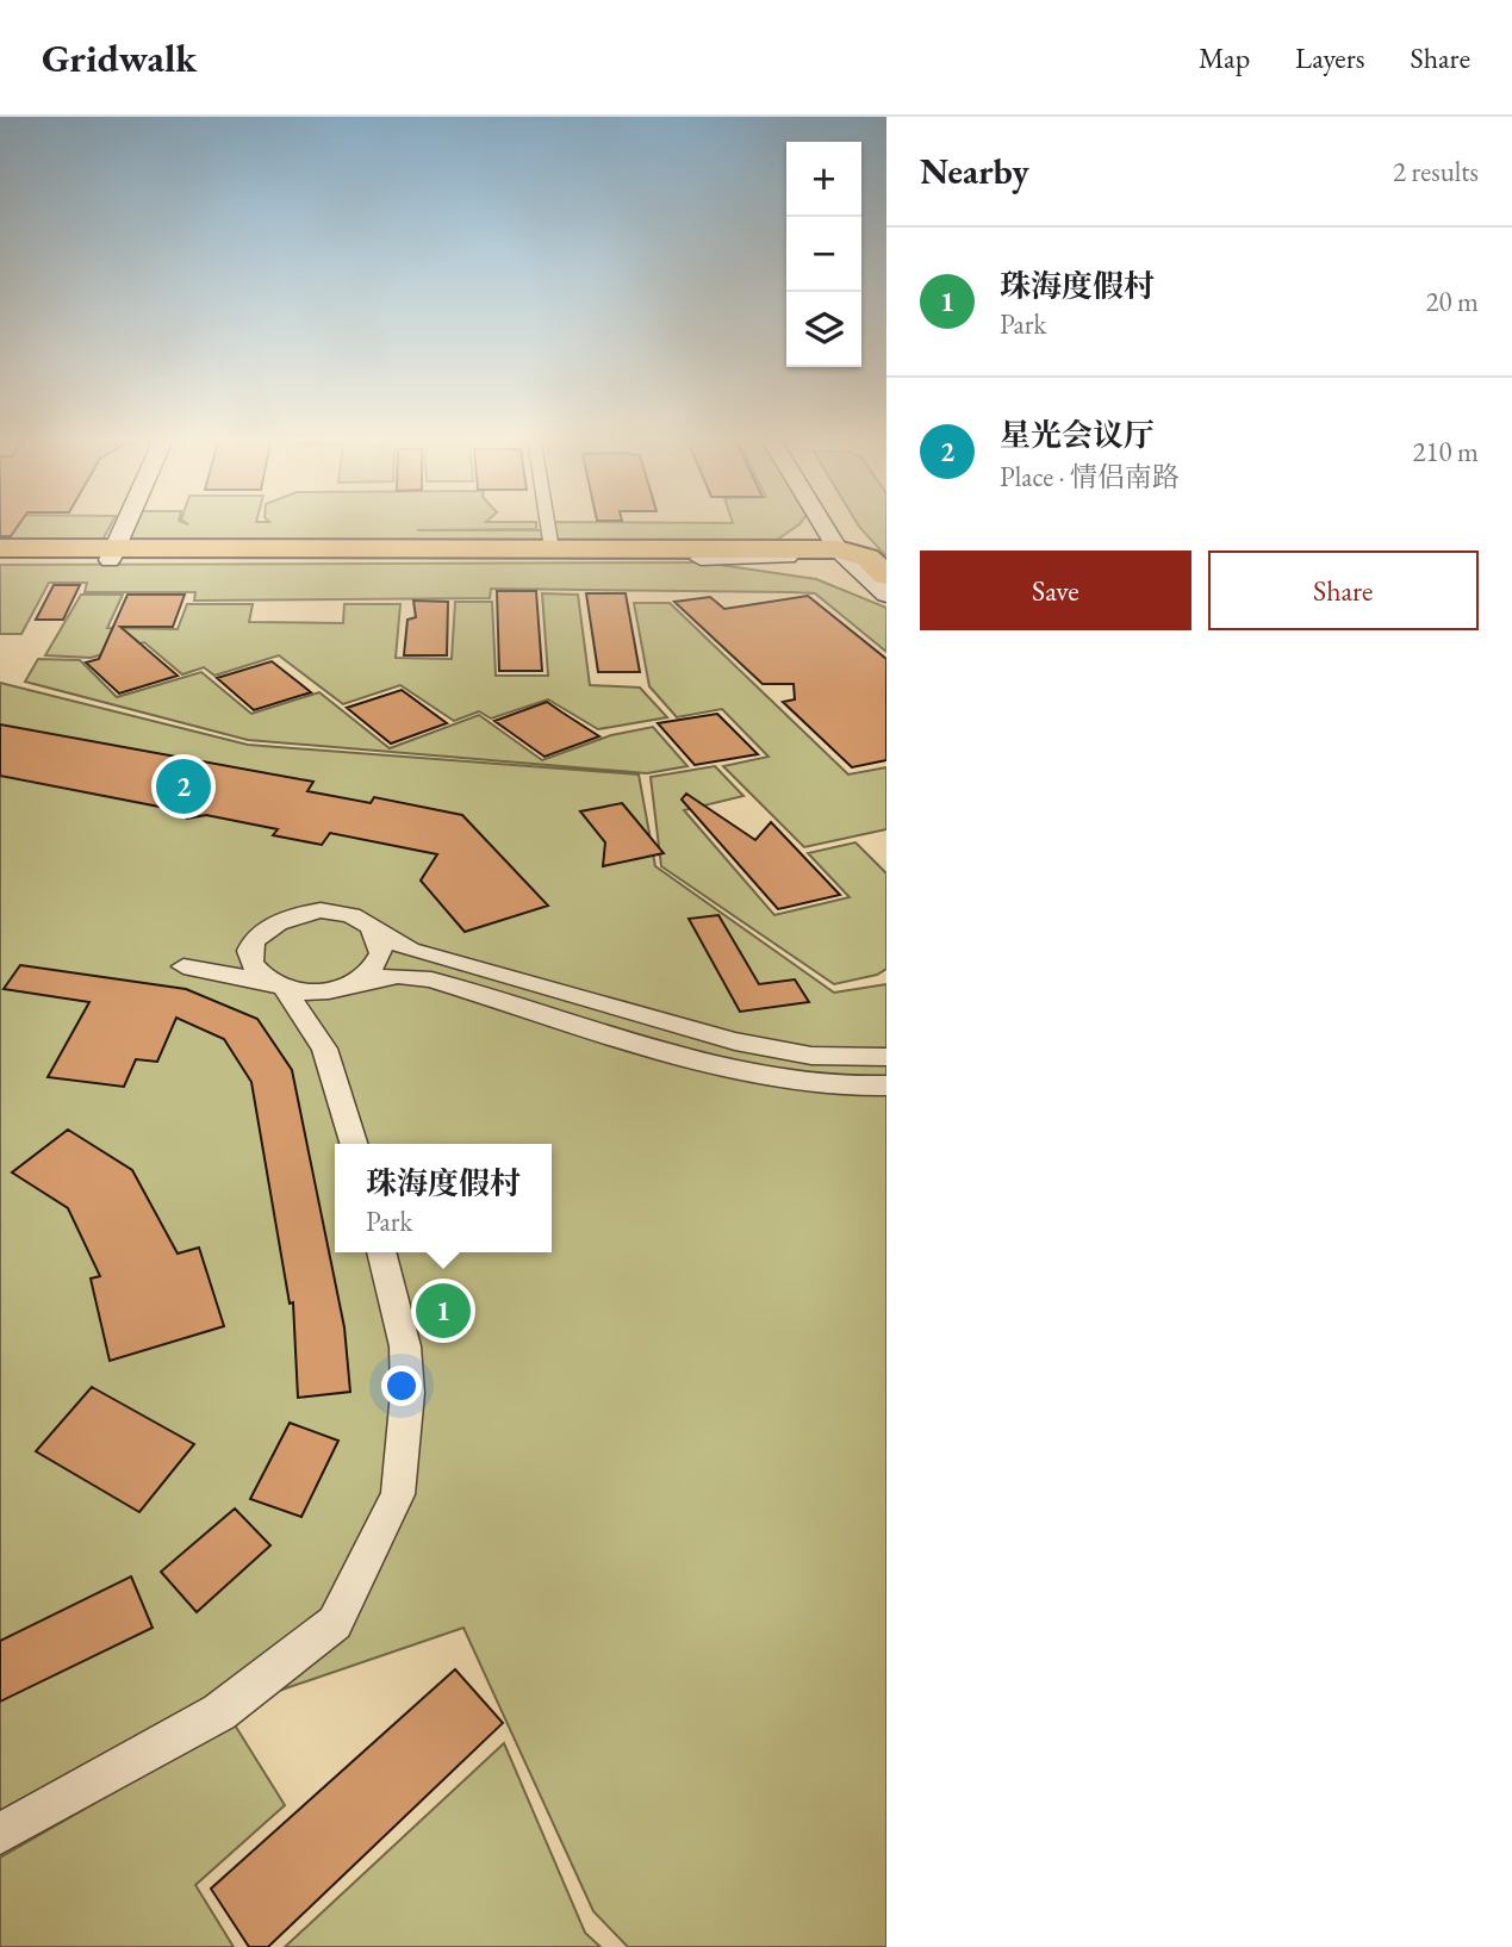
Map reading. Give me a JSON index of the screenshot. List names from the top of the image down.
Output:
{
  "page": {
    "header": "Gridwalk",
    "nav": ["Map", "Layers", "Share"],
    "heading": ["Nearby", "2 results"],
    "map_buttons": ["+", "−"],
    "list": [
      {
        "mark": "1",
        "name": "珠海度假村",
        "note": "Park",
        "value": "20 m"
      },
      {
        "mark": "2",
        "name": "星光会议厅",
        "note": "Place · 情侣南路",
        "value": "210 m"
      }
    ],
    "buttons": ["Save", "Share"],
    "pins": ["2", "1"],
    "popup": ["珠海度假村", "Park"]
  }
}
